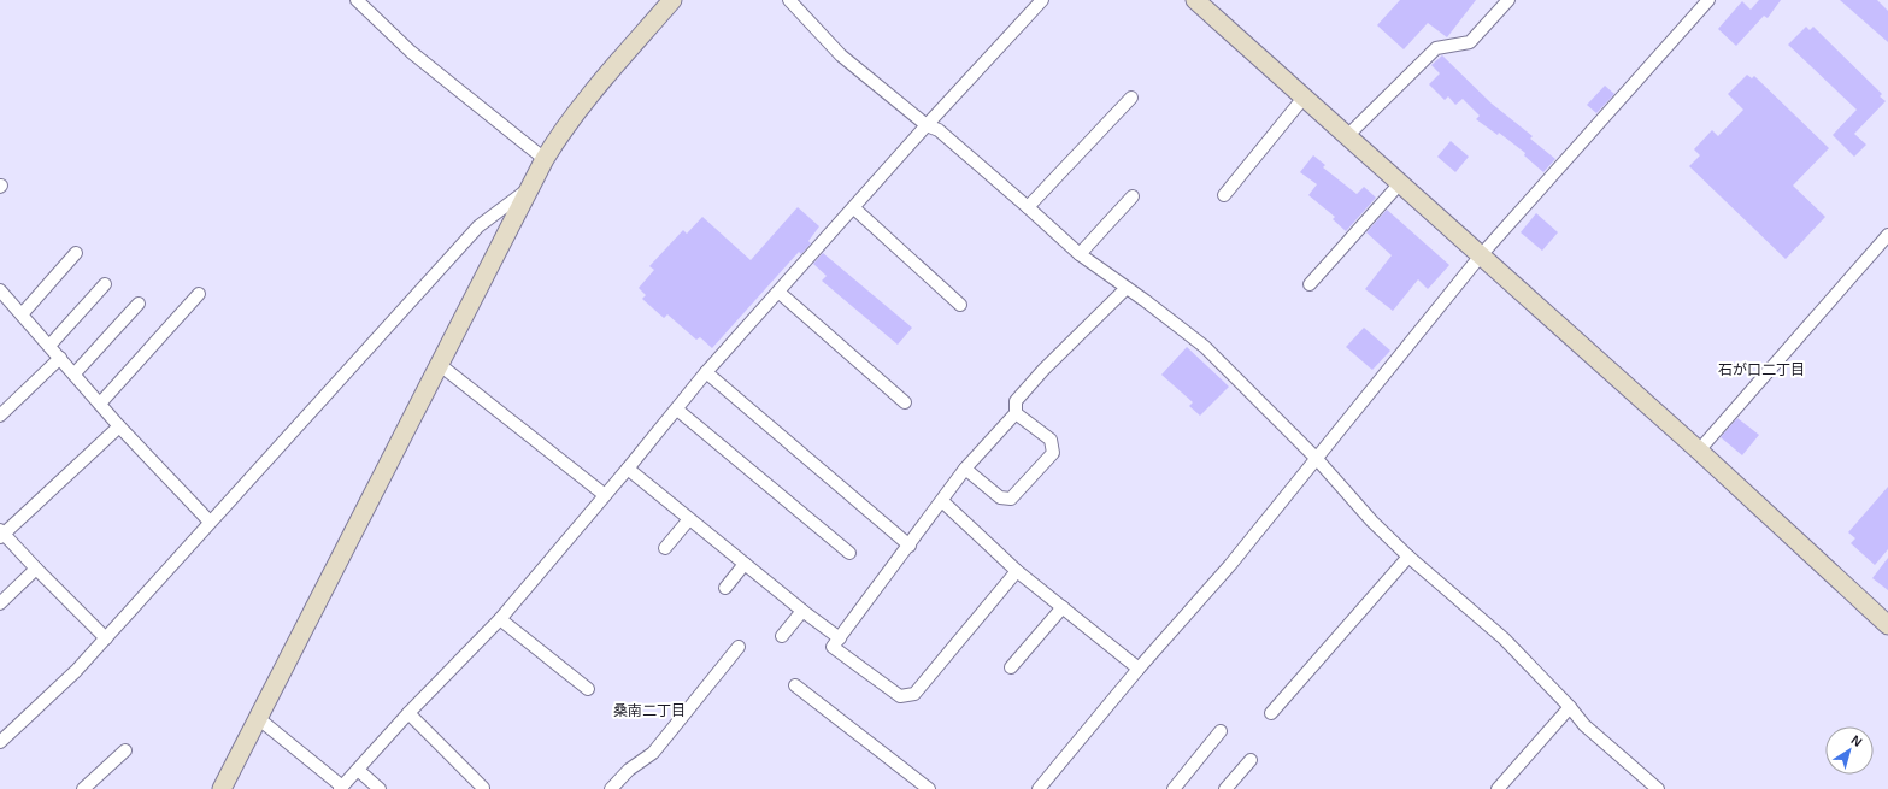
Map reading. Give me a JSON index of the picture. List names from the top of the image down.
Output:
{
  "districts": ["石が口二丁目", "桑南二丁目"],
  "north": "top right"
}
